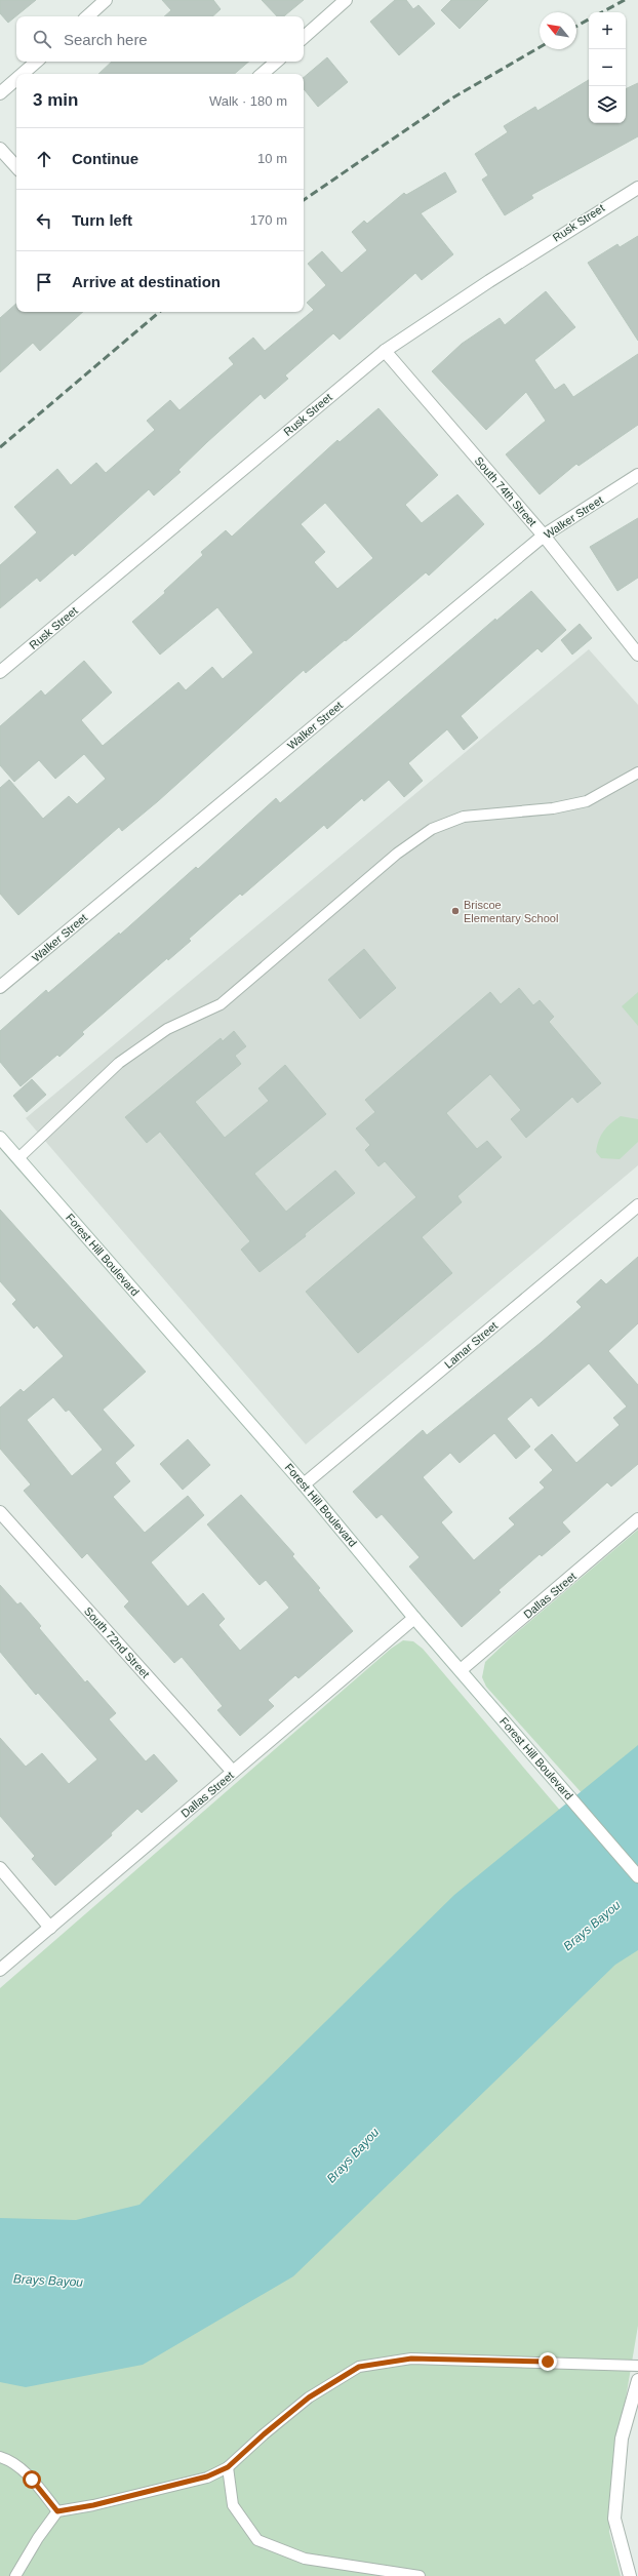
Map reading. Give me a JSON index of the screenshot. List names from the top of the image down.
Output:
{
  "streets": {
    "street": [
      "Rusk Street",
      "South 74th Street",
      "Walker Street",
      "Forest Hill Boulevard",
      "Lamar Street",
      "Dallas Street",
      "South 72nd Street"
    ]
  },
  "crossings": [
    ["Rusk Street", "South 74th Street"],
    ["South 74th Street", "Walker Street"],
    ["Forest Hill Boulevard", "Lamar Street"],
    ["Forest Hill Boulevard", "Dallas Street"],
    ["Dallas Street", "South 72nd Street"]
  ],
  "water": ["Brays Bayou"],
  "places": ["Briscoe Elementary School"],
  "north": "top left",
  "page": {
    "map_buttons": ["+", "−"],
    "search": "Search here",
    "heading": ["3 min", "Walk · 180 m"],
    "list": [
      ["Continue", "10 m"],
      ["Turn left", "170 m"],
      "Arrive at destination"
    ]
  }
}
